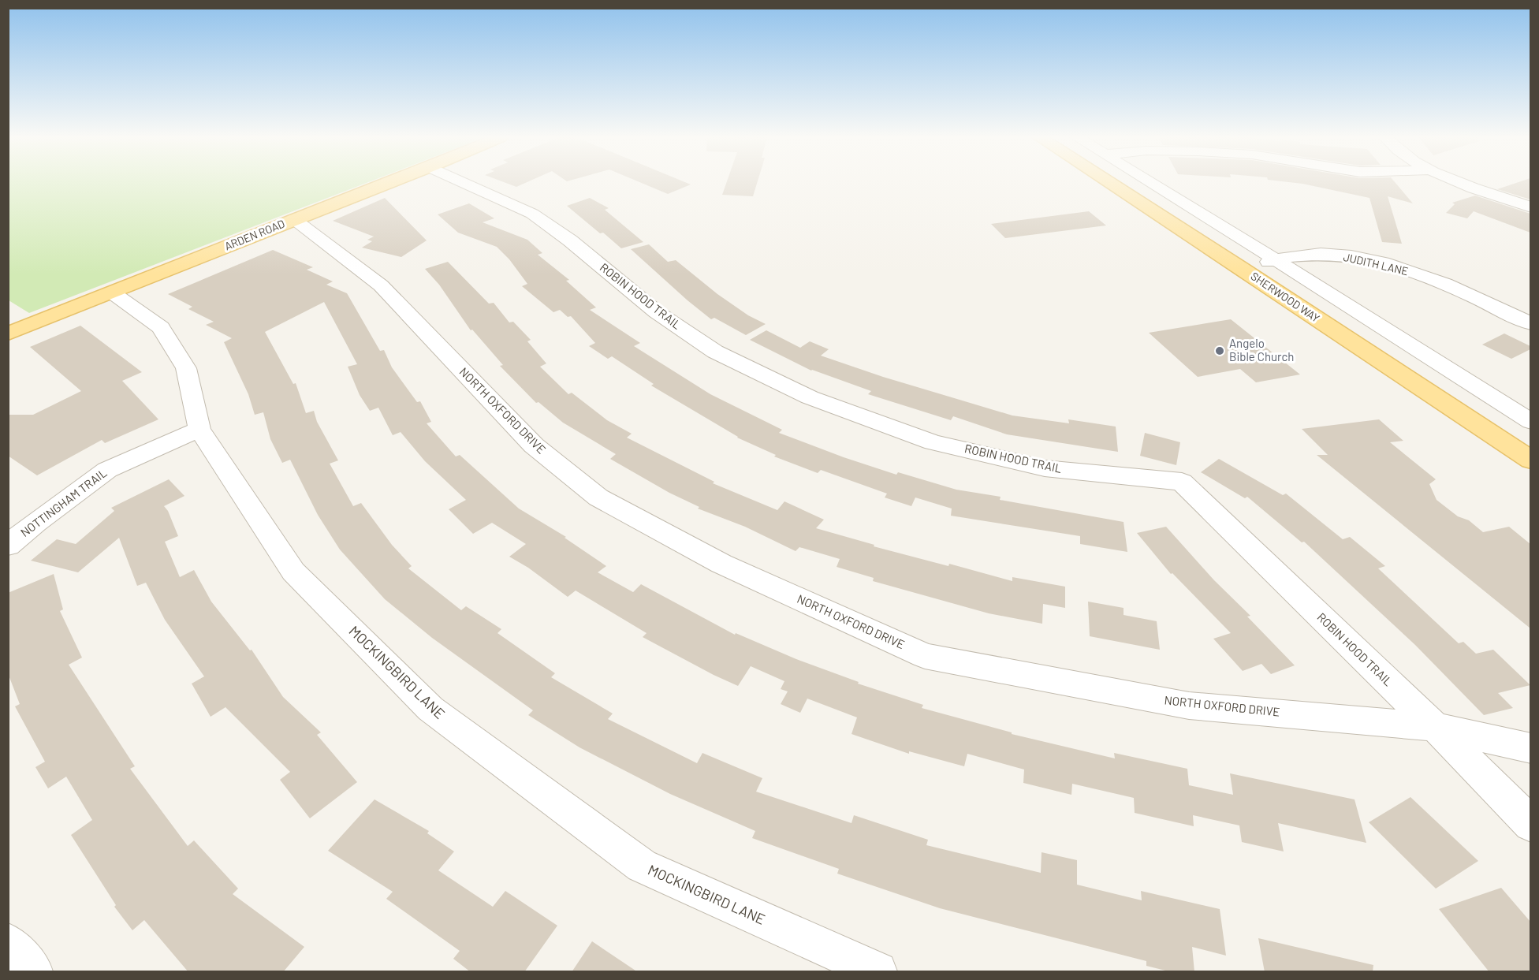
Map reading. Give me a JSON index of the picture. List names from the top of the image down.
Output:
{
  "streets": {
    "main road": ["ARDEN ROAD", "SHERWOOD WAY"],
    "street": [
      "JUDITH LANE",
      "ROBIN HOOD TRAIL",
      "NORTH OXFORD DRIVE",
      "NOTTINGHAM TRAIL",
      "MOCKINGBIRD LANE"
    ]
  },
  "crossings": [
    ["ARDEN ROAD", "NORTH OXFORD DRIVE"],
    ["ARDEN ROAD", "MOCKINGBIRD LANE"],
    ["JUDITH LANE", "SHERWOOD WAY"],
    ["ROBIN HOOD TRAIL", "NORTH OXFORD DRIVE"],
    ["NOTTINGHAM TRAIL", "MOCKINGBIRD LANE"]
  ],
  "places": ["Angelo Bible Church"]
}
